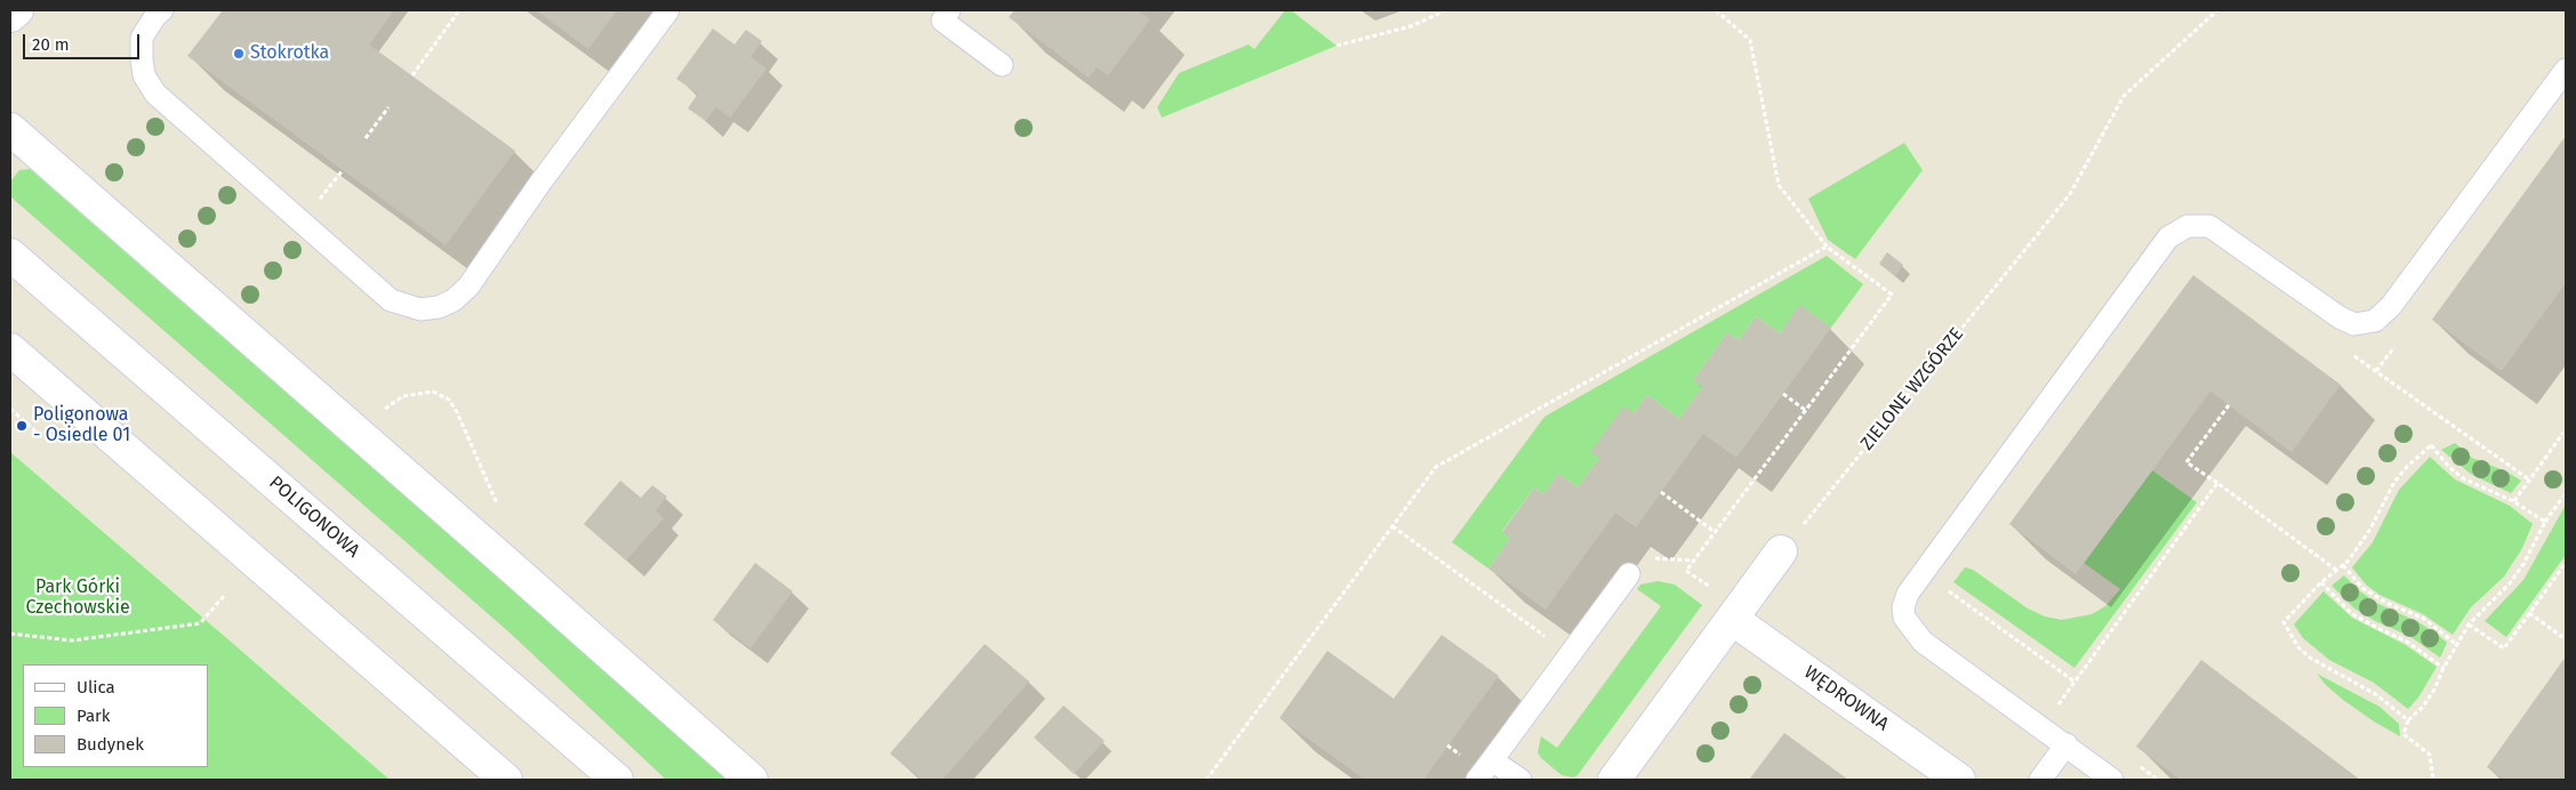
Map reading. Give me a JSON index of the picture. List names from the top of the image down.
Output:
{
  "streets": {
    "street": ["POLIGONOWA", "WĘDROWNA"],
    "path": ["ZIELONE WZGÓRZE"]
  },
  "parks": ["Park Górki Czechowskie"],
  "places": ["Stokrotka", "Poligonowa - Osiedle 01"],
  "legend": ["Ulica", "Park", "Budynek"],
  "scale_bar": "20 m"
}
